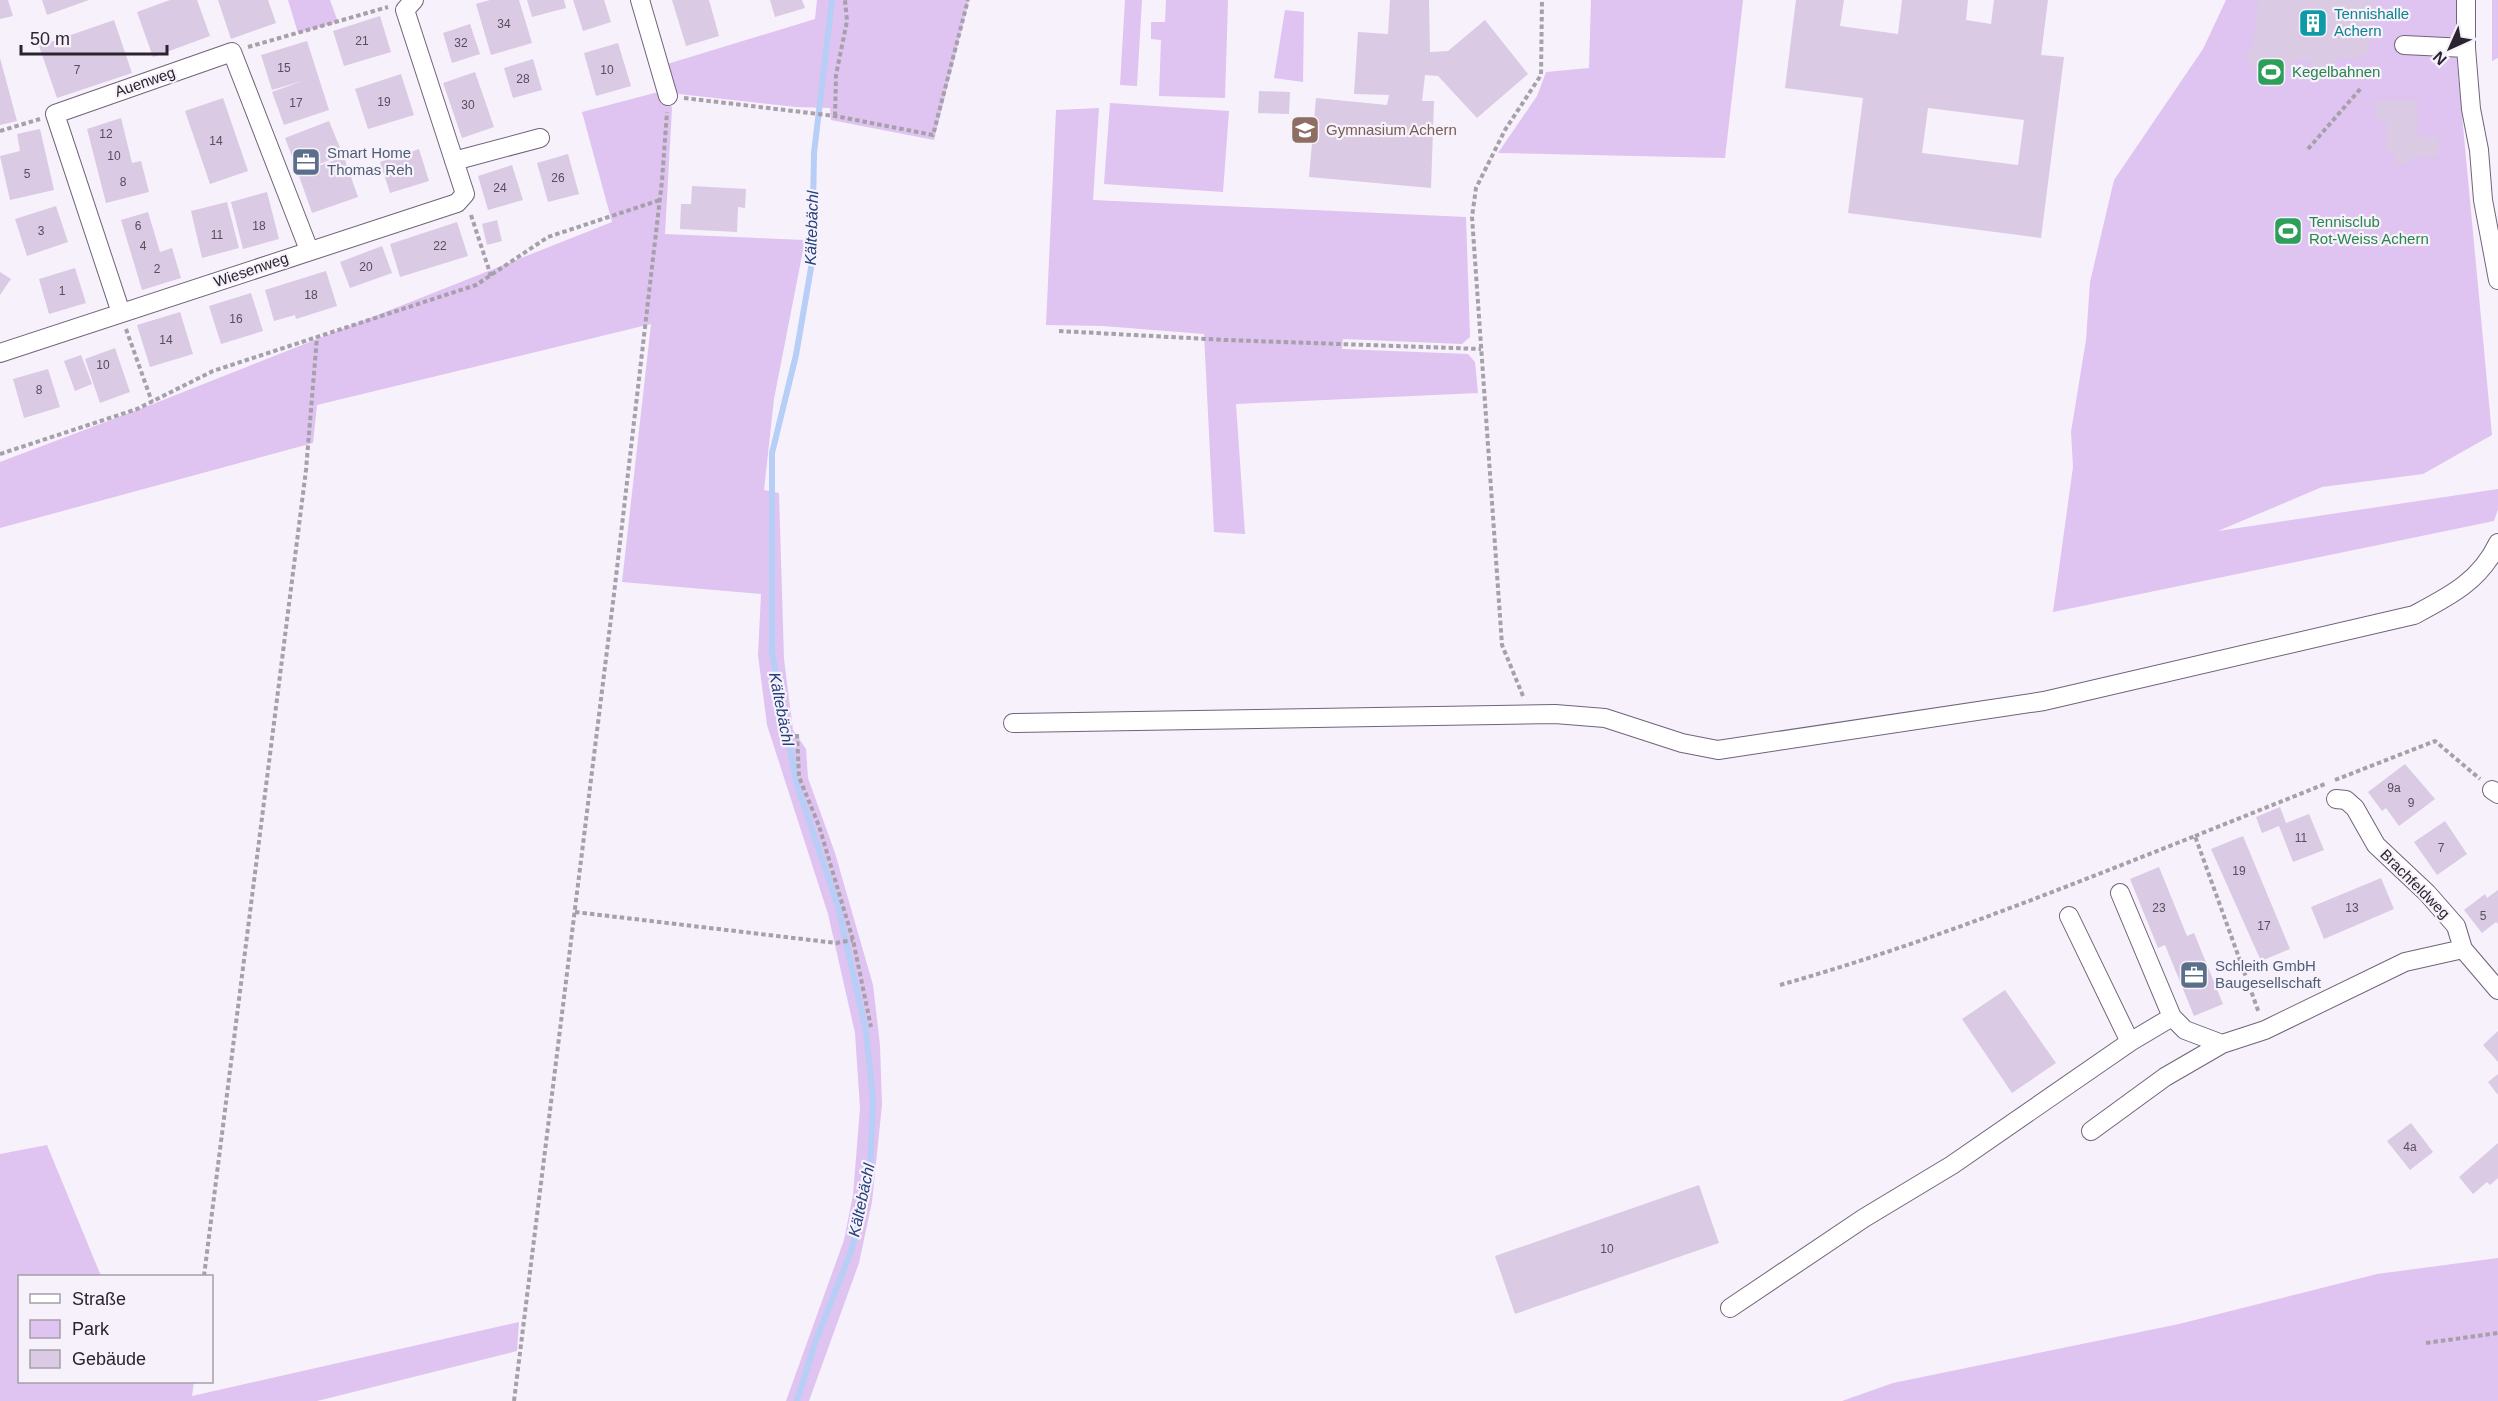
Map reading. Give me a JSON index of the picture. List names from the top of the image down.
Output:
{
  "streets": {
    "street": ["Auenweg", "Wiesenweg", "Brachfeldweg"]
  },
  "water": ["Kältebächl"],
  "places": {
    "building": ["Tennishalle Achern"],
    "sports": ["Kegelbahnen", "Tennisclub Rot-Weiss Achern"],
    "school or university": ["Gymnasium Achern"],
    "office": ["Smart Home Thomas Reh", "Schleith GmbH Baugesellschaft"]
  },
  "house_numbers": [
    "34",
    "21",
    "32",
    "15",
    "7",
    "10",
    "28",
    "19",
    "17",
    "30",
    "12",
    "14",
    "10",
    "5",
    "26",
    "8",
    "24",
    "6",
    "18",
    "3",
    "11",
    "4",
    "22",
    "20",
    "2",
    "1",
    "18",
    "16",
    "14",
    "10",
    "8",
    "9a",
    "9",
    "11",
    "7",
    "19",
    "23",
    "13",
    "5",
    "17",
    "4a",
    "10"
  ],
  "legend": ["Straße", "Park", "Gebäude"],
  "scale_bar": "50 m",
  "north": "bottom left"
}
